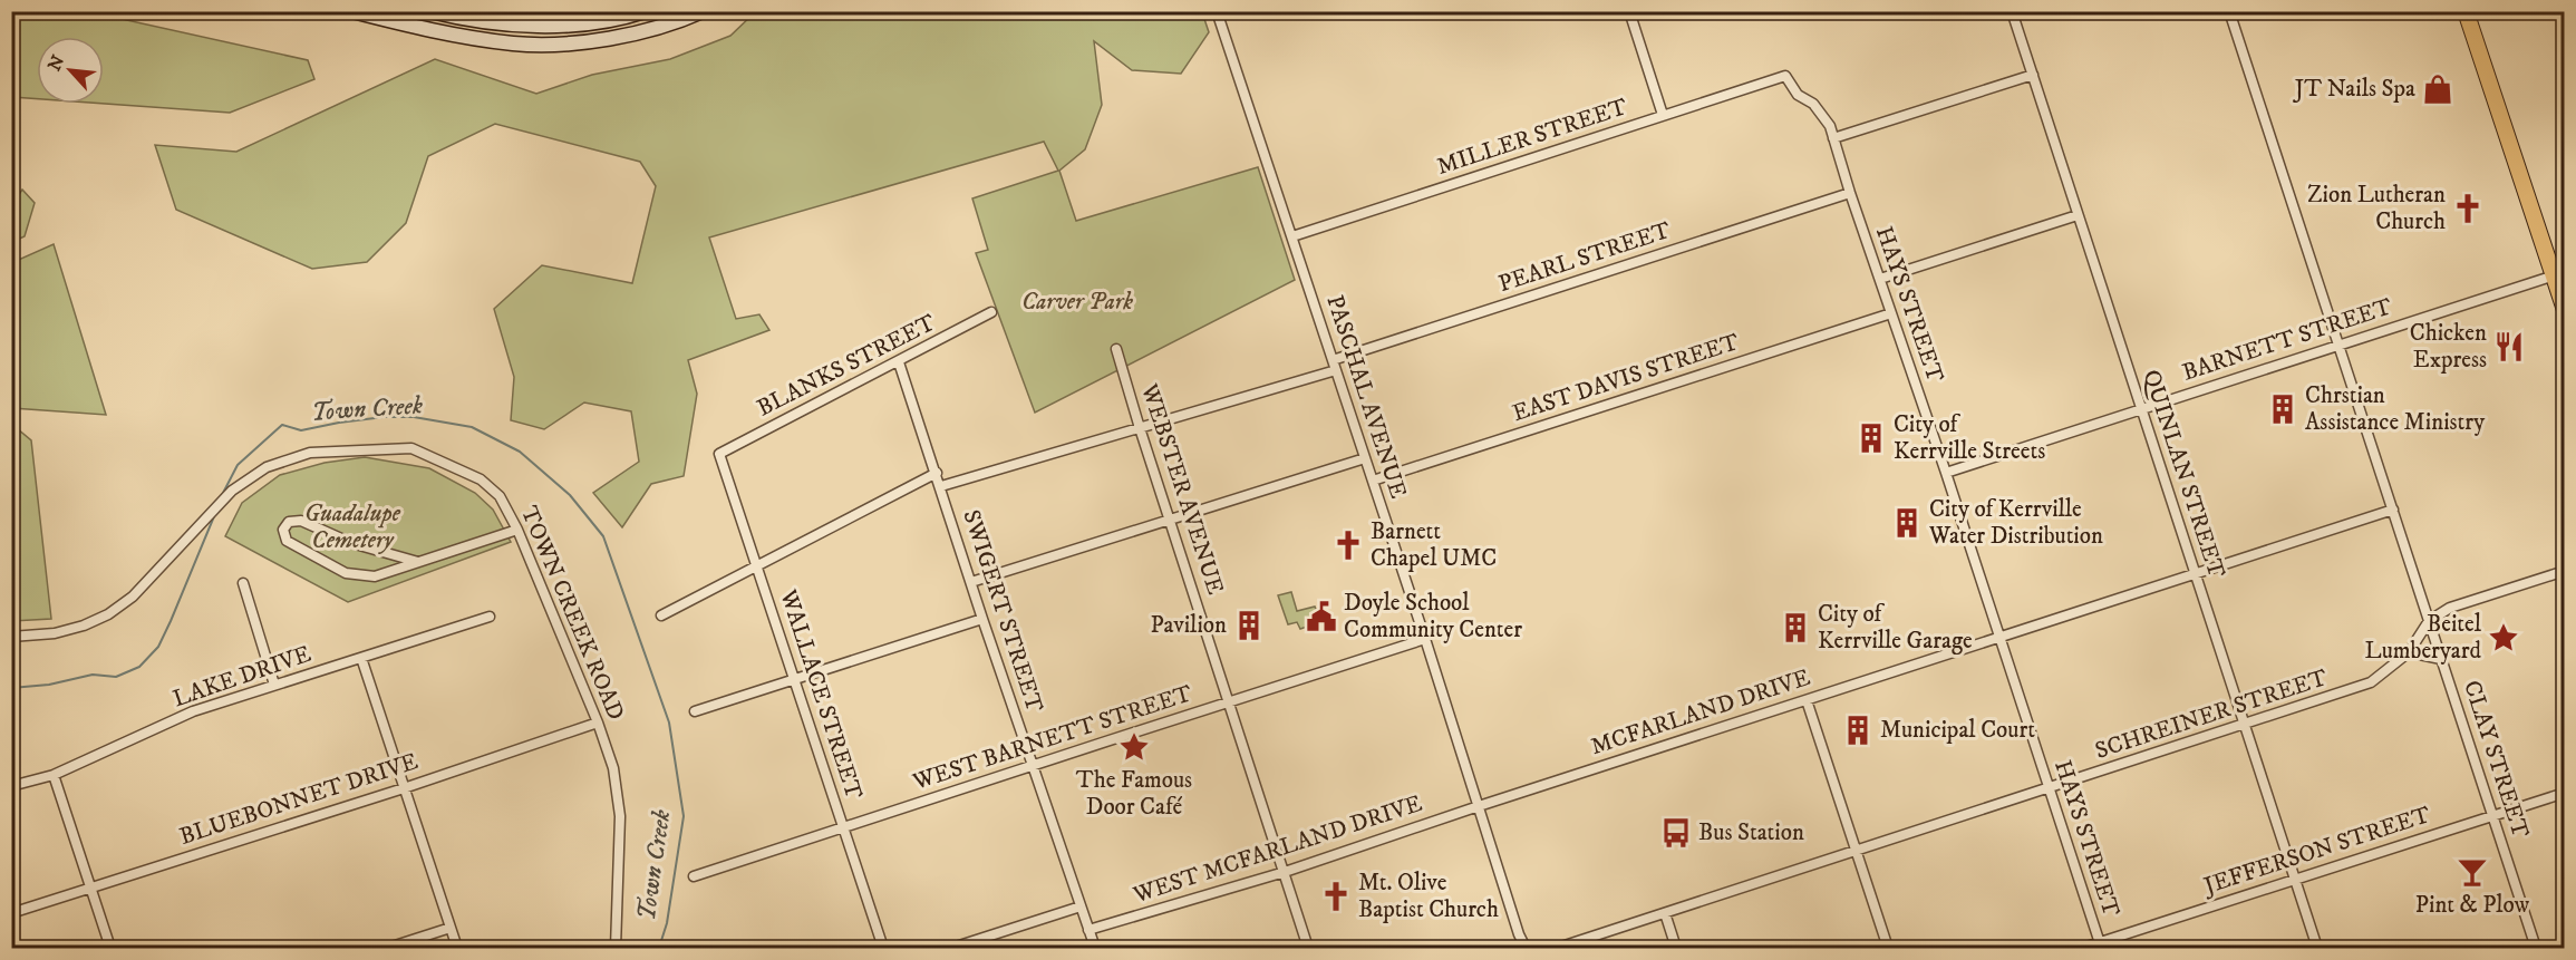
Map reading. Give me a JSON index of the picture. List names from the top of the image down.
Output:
{
  "streets": {
    "street": [
      "MILLER STREET",
      "PEARL STREET",
      "HAYS STREET",
      "BARNETT STREET",
      "BLANKS STREET",
      "EAST DAVIS STREET",
      "PASCHAL AVENUE",
      "QUINLAN STREET",
      "WEBSTER AVENUE",
      "SWIGERT STREET",
      "TOWN CREEK ROAD",
      "LAKE DRIVE",
      "WALLACE STREET",
      "MCFARLAND DRIVE",
      "SCHREINER STREET",
      "WEST BARNETT STREET",
      "CLAY STREET",
      "BLUEBONNET DRIVE",
      "WEST MCFARLAND DRIVE",
      "JEFFERSON STREET"
    ]
  },
  "crossings": [
    ["MILLER STREET", "HAYS STREET"],
    ["MILLER STREET", "PASCHAL AVENUE"],
    ["PEARL STREET", "HAYS STREET"],
    ["PEARL STREET", "PASCHAL AVENUE"],
    ["HAYS STREET", "BARNETT STREET"],
    ["HAYS STREET", "EAST DAVIS STREET"],
    ["HAYS STREET", "MCFARLAND DRIVE"],
    ["HAYS STREET", "SCHREINER STREET"],
    ["HAYS STREET", "JEFFERSON STREET"],
    ["BARNETT STREET", "QUINLAN STREET"],
    ["BARNETT STREET", "CLAY STREET"],
    ["BLANKS STREET", "SWIGERT STREET"],
    ["BLANKS STREET", "WALLACE STREET"],
    ["EAST DAVIS STREET", "PASCHAL AVENUE"],
    ["PASCHAL AVENUE", "MCFARLAND DRIVE"],
    ["PASCHAL AVENUE", "WEST BARNETT STREET"],
    ["PASCHAL AVENUE", "WEST MCFARLAND DRIVE"],
    ["QUINLAN STREET", "MCFARLAND DRIVE"],
    ["QUINLAN STREET", "SCHREINER STREET"],
    ["QUINLAN STREET", "JEFFERSON STREET"],
    ["WEBSTER AVENUE", "WEST BARNETT STREET"],
    ["WEBSTER AVENUE", "WEST MCFARLAND DRIVE"],
    ["SWIGERT STREET", "WEST BARNETT STREET"],
    ["SWIGERT STREET", "WEST MCFARLAND DRIVE"],
    ["TOWN CREEK ROAD", "BLUEBONNET DRIVE"],
    ["WALLACE STREET", "WEST BARNETT STREET"],
    ["MCFARLAND DRIVE", "CLAY STREET"],
    ["MCFARLAND DRIVE", "WEST MCFARLAND DRIVE"],
    ["SCHREINER STREET", "CLAY STREET"],
    ["CLAY STREET", "JEFFERSON STREET"]
  ],
  "water": ["Town Creek"],
  "parks": ["Carver Park", "Guadalupe Cemetery"],
  "places": {
    "shop": ["JT Nails Spa"],
    "church": ["Zion Lutheran Church", "Barnett Chapel UMC", "Mt. Olive Baptist Church"],
    "restaurant": ["Chicken Express"],
    "building": [
      "Chrstian Assistance Ministry",
      "City of Kerrville Streets",
      "City of Kerrville Water Distribution",
      "Pavilion",
      "City of Kerrville Garage",
      "Municipal Court"
    ],
    "public building": ["Doyle School Community Center"],
    "place": ["Beitel Lumberyard", "The Famous Door Café"],
    "bus stop": ["Bus Station"],
    "bar": ["Pint & Plow"]
  },
  "north": "top left"
}
